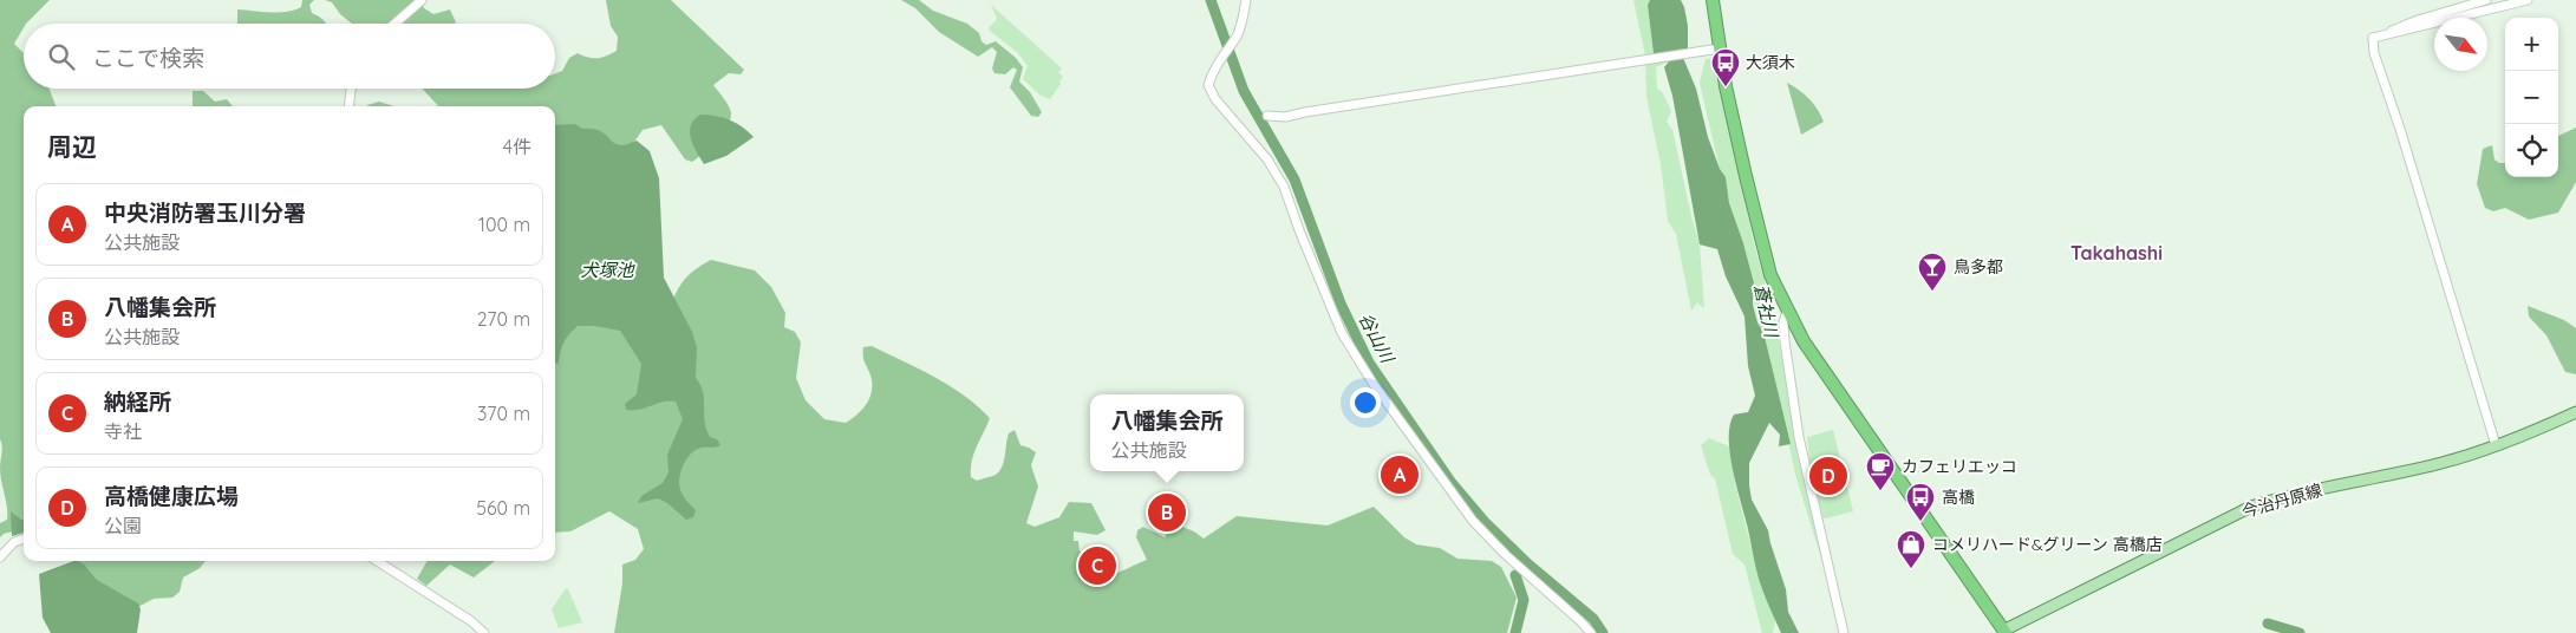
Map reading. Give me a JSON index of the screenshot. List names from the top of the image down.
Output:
{
  "streets": {
    "main road": ["今治丹原線"]
  },
  "districts": ["Takahashi"],
  "water": ["犬塚池", "蒼社川", "谷山川"],
  "places": {
    "bus stop": ["大須木", "高橋"],
    "bar": ["鳥多都"],
    "cafe": ["カフェリエッコ"],
    "shop": ["コメリハード&グリーン 高橋店"]
  },
  "north": "bottom right",
  "page": {
    "map_buttons": ["+", "−"],
    "search": "ここで検索",
    "heading": ["周辺", "4件"],
    "list": [
      {
        "mark": "A",
        "name": "中央消防署玉川分署",
        "note": "公共施設",
        "value": "100 m"
      },
      {
        "mark": "B",
        "name": "八幡集会所",
        "note": "公共施設",
        "value": "270 m"
      },
      {
        "mark": "C",
        "name": "納経所",
        "note": "寺社",
        "value": "370 m"
      },
      {
        "mark": "D",
        "name": "高橋健康広場",
        "note": "公園",
        "value": "560 m"
      }
    ],
    "popup": ["八幡集会所", "公共施設"],
    "pins": [
      "A",
      "D",
      "B",
      "C"
    ]
  }
}
